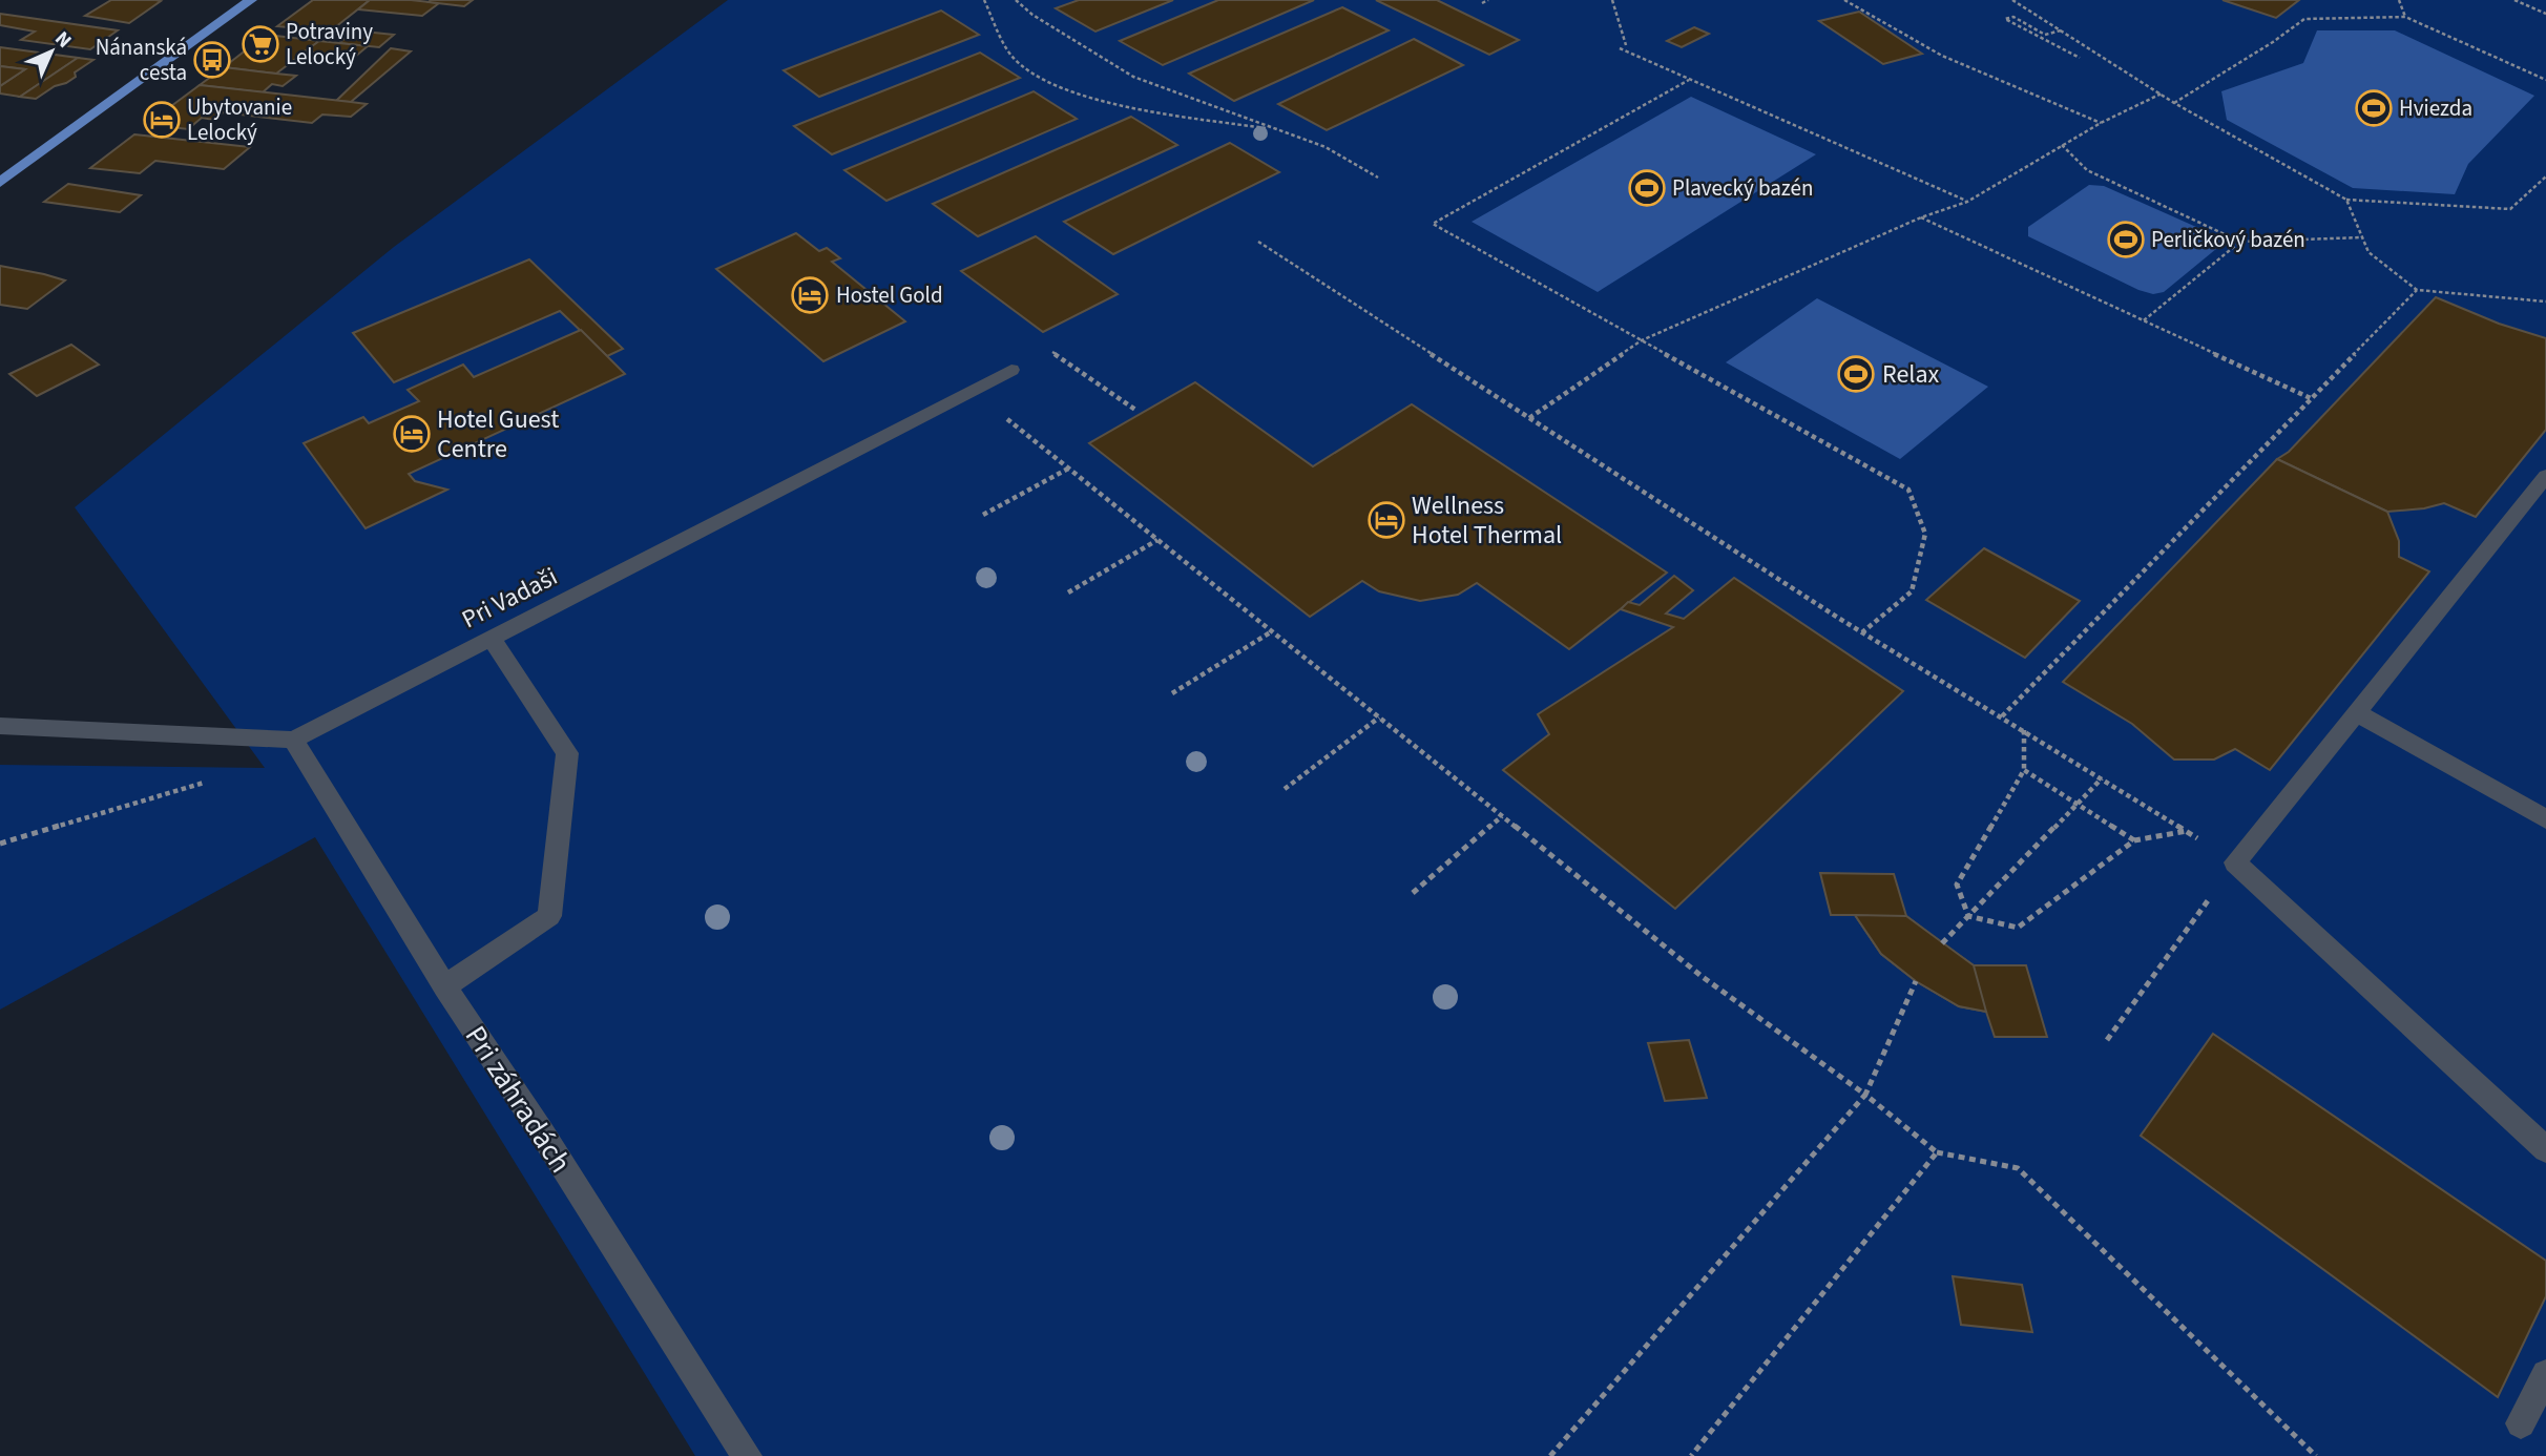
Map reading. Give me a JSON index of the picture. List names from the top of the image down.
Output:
{
  "streets": {
    "street": ["Pri Vadaši", "Pri záhradách"]
  },
  "crossings": [
    ["Pri Vadaši", "Pri záhradách"]
  ],
  "places": {
    "supermarket": ["Potraviny Lelocký"],
    "bus stop": ["Nánanská cesta"],
    "sports": [
      "Hviezda",
      "Plavecký bazén",
      "Perličkový bazén",
      "Relax"
    ],
    "hotel": [
      "Ubytovanie Lelocký",
      "Hostel Gold",
      "Hotel Guest Centre",
      "Wellness Hotel Thermal"
    ]
  },
  "north": "top right"
}
